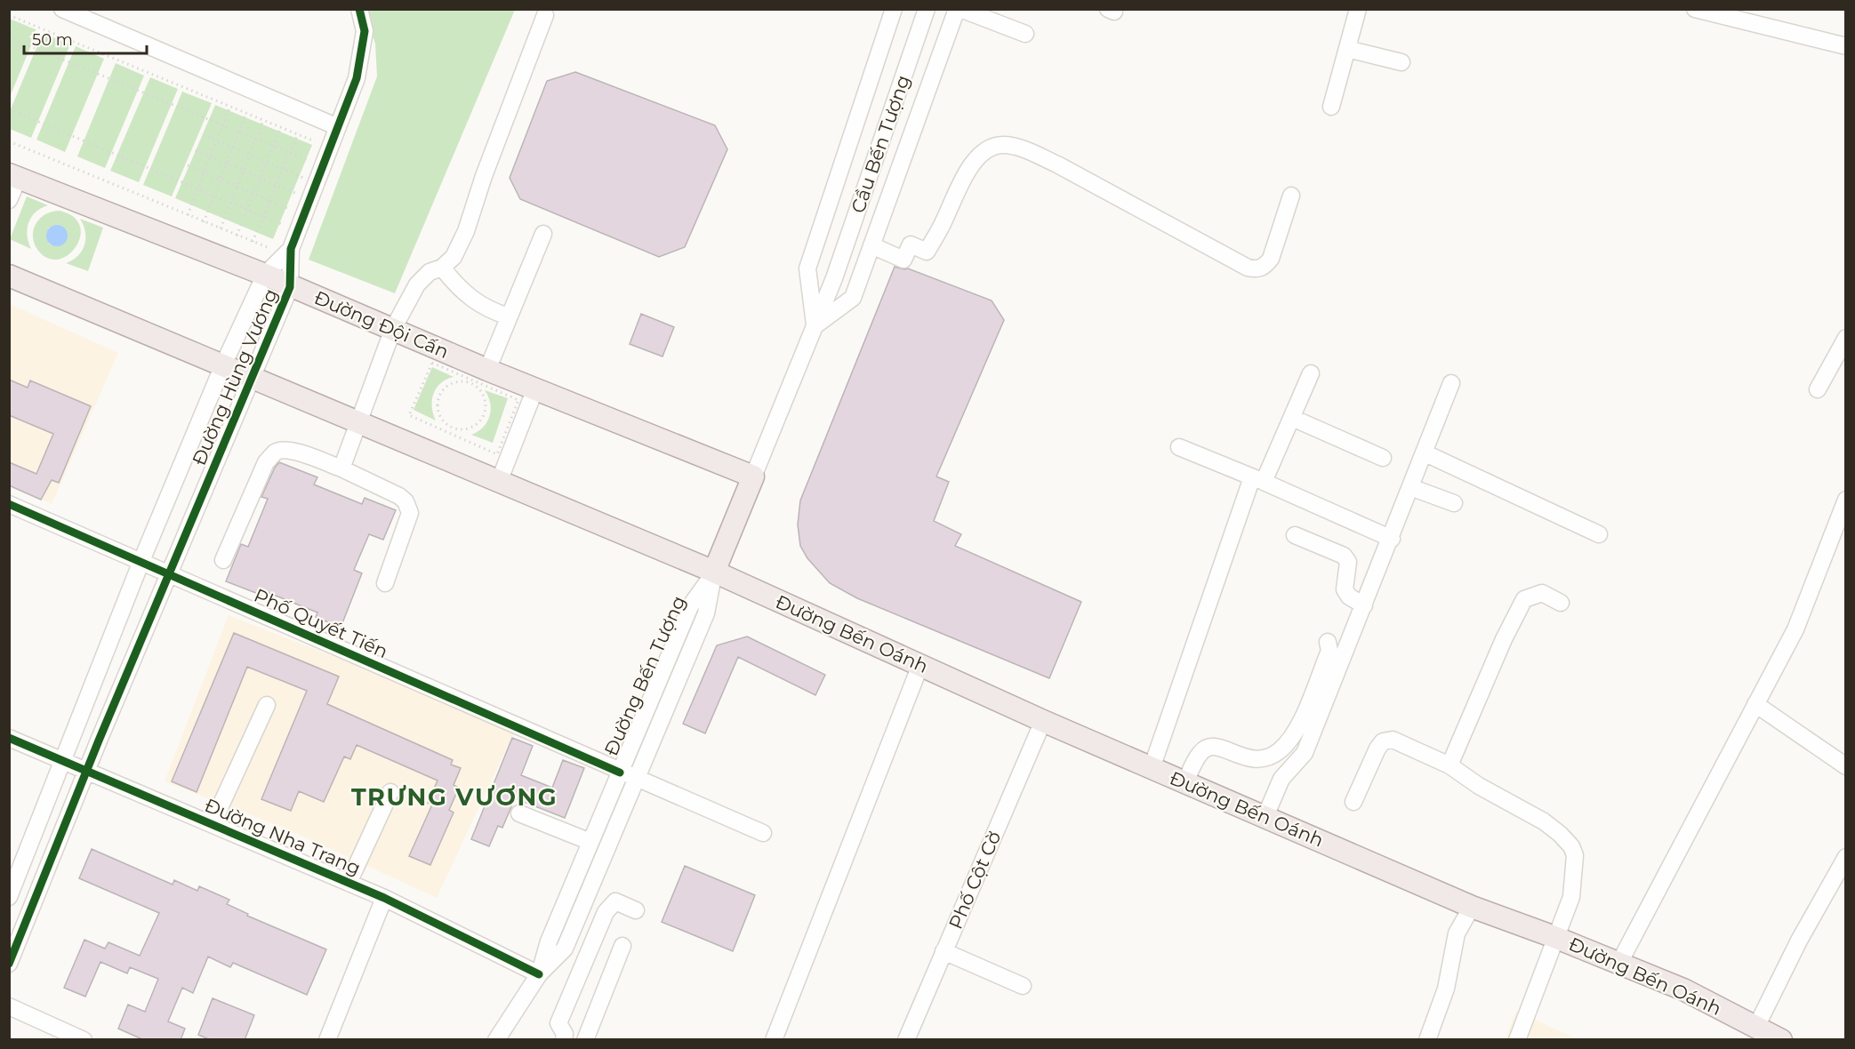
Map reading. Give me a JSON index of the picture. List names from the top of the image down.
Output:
{
  "streets": {
    "main road": ["Đường Đội Cấn", "Đường Bến Oánh", "Đường Bến Tượng"],
    "street": [
      "Cầu Bến Tượng",
      "Đường Hùng Vương",
      "Phố Quyết Tiến",
      "Đường Nha Trang",
      "Phố Cột Cờ"
    ]
  },
  "crossings": [
    ["Cầu Bến Tượng", "Đường Bến Tượng"],
    ["Đường Đội Cấn", "Đường Hùng Vương"],
    ["Đường Đội Cấn", "Đường Bến Tượng"],
    ["Đường Hùng Vương", "Phố Quyết Tiến"],
    ["Đường Hùng Vương", "Đường Nha Trang"],
    ["Phố Quyết Tiến", "Đường Bến Tượng"],
    ["Đường Bến Oánh", "Đường Bến Tượng"],
    ["Đường Bến Oánh", "Phố Cột Cờ"],
    ["Đường Bến Tượng", "Đường Nha Trang"]
  ],
  "districts": ["TRƯNG VƯƠNG"],
  "scale_bar": "50 m"
}
